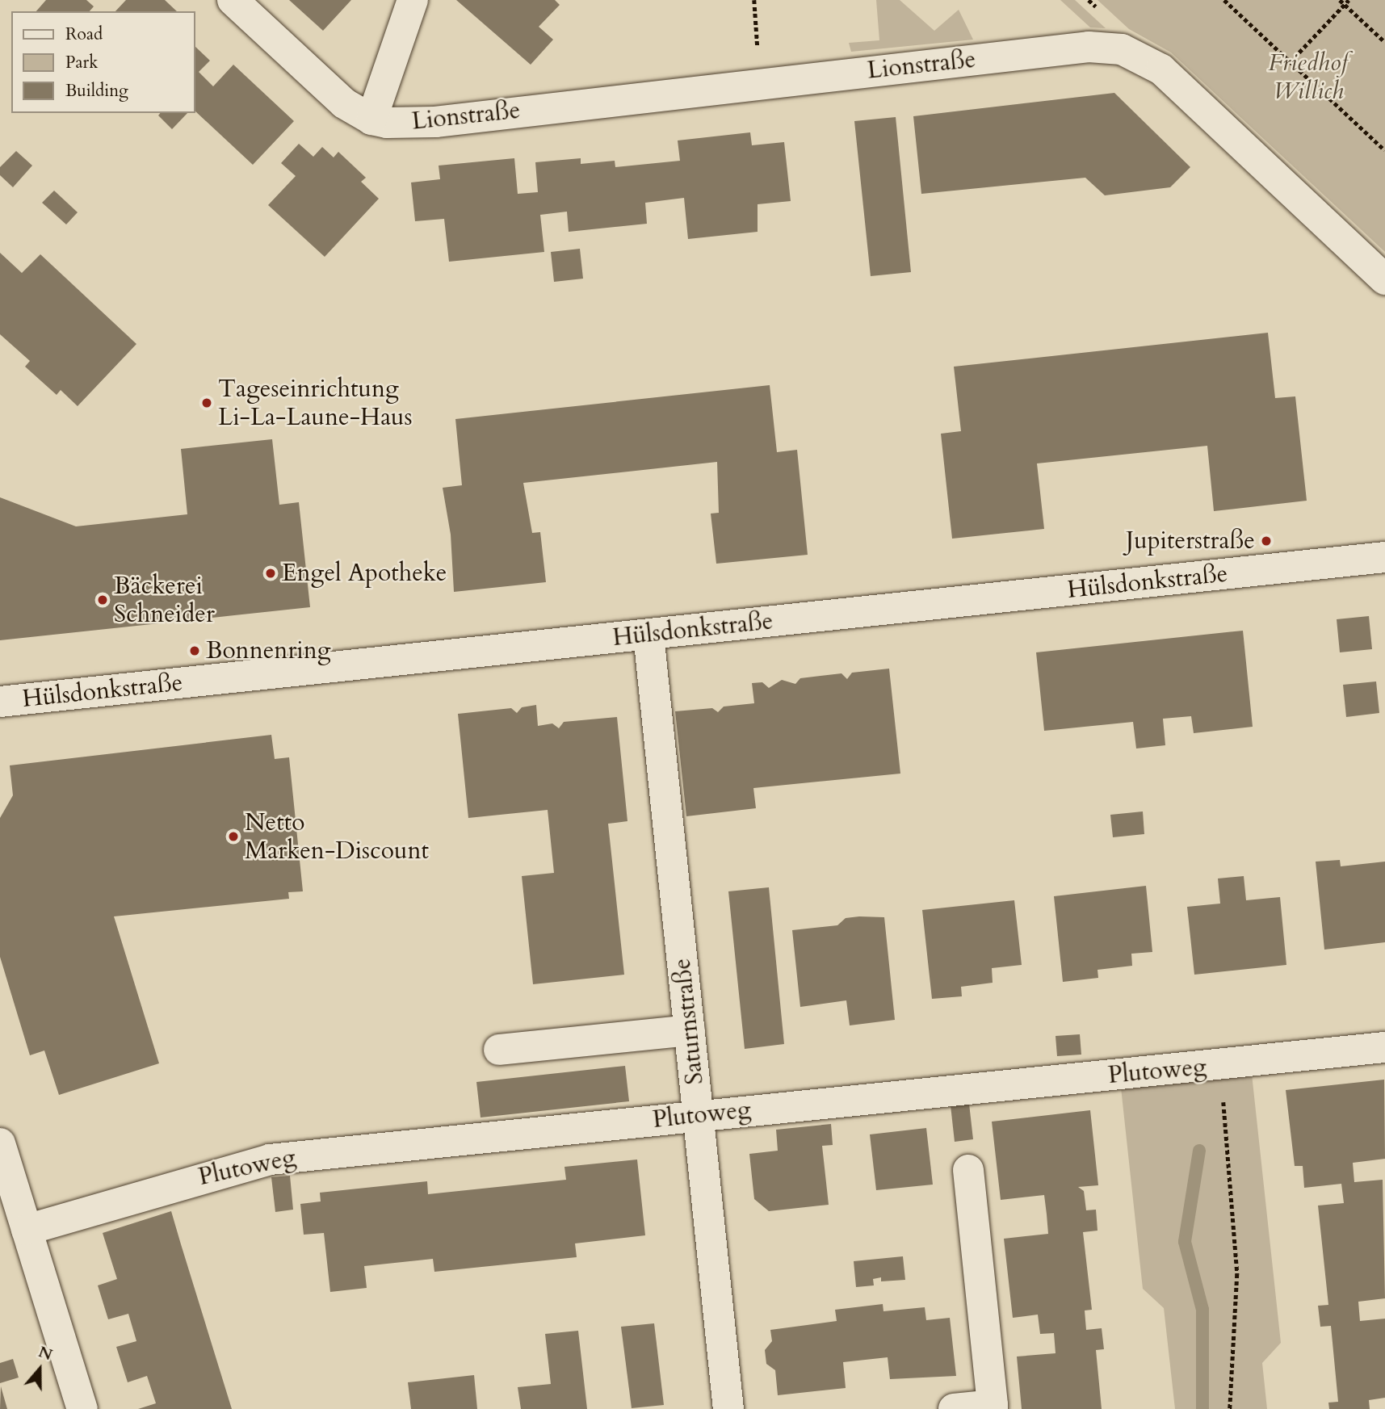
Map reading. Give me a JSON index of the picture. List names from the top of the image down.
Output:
{
  "streets": {
    "street": [
      "Lionstraße",
      "Hülsdonkstraße",
      "Saturnstraße",
      "Plutoweg"
    ]
  },
  "crossings": [
    ["Hülsdonkstraße", "Saturnstraße"],
    ["Saturnstraße", "Plutoweg"]
  ],
  "parks": ["Friedhof Willich"],
  "places": [
    "Tageseinrichtung Li-La-Laune-Haus",
    "Jupiterstraße",
    "Engel Apotheke",
    "Bäckerei Schneider",
    "Bonnenring",
    "Netto Marken-Discount"
  ],
  "legend": ["Road", "Park", "Building"],
  "north": "top"
}
